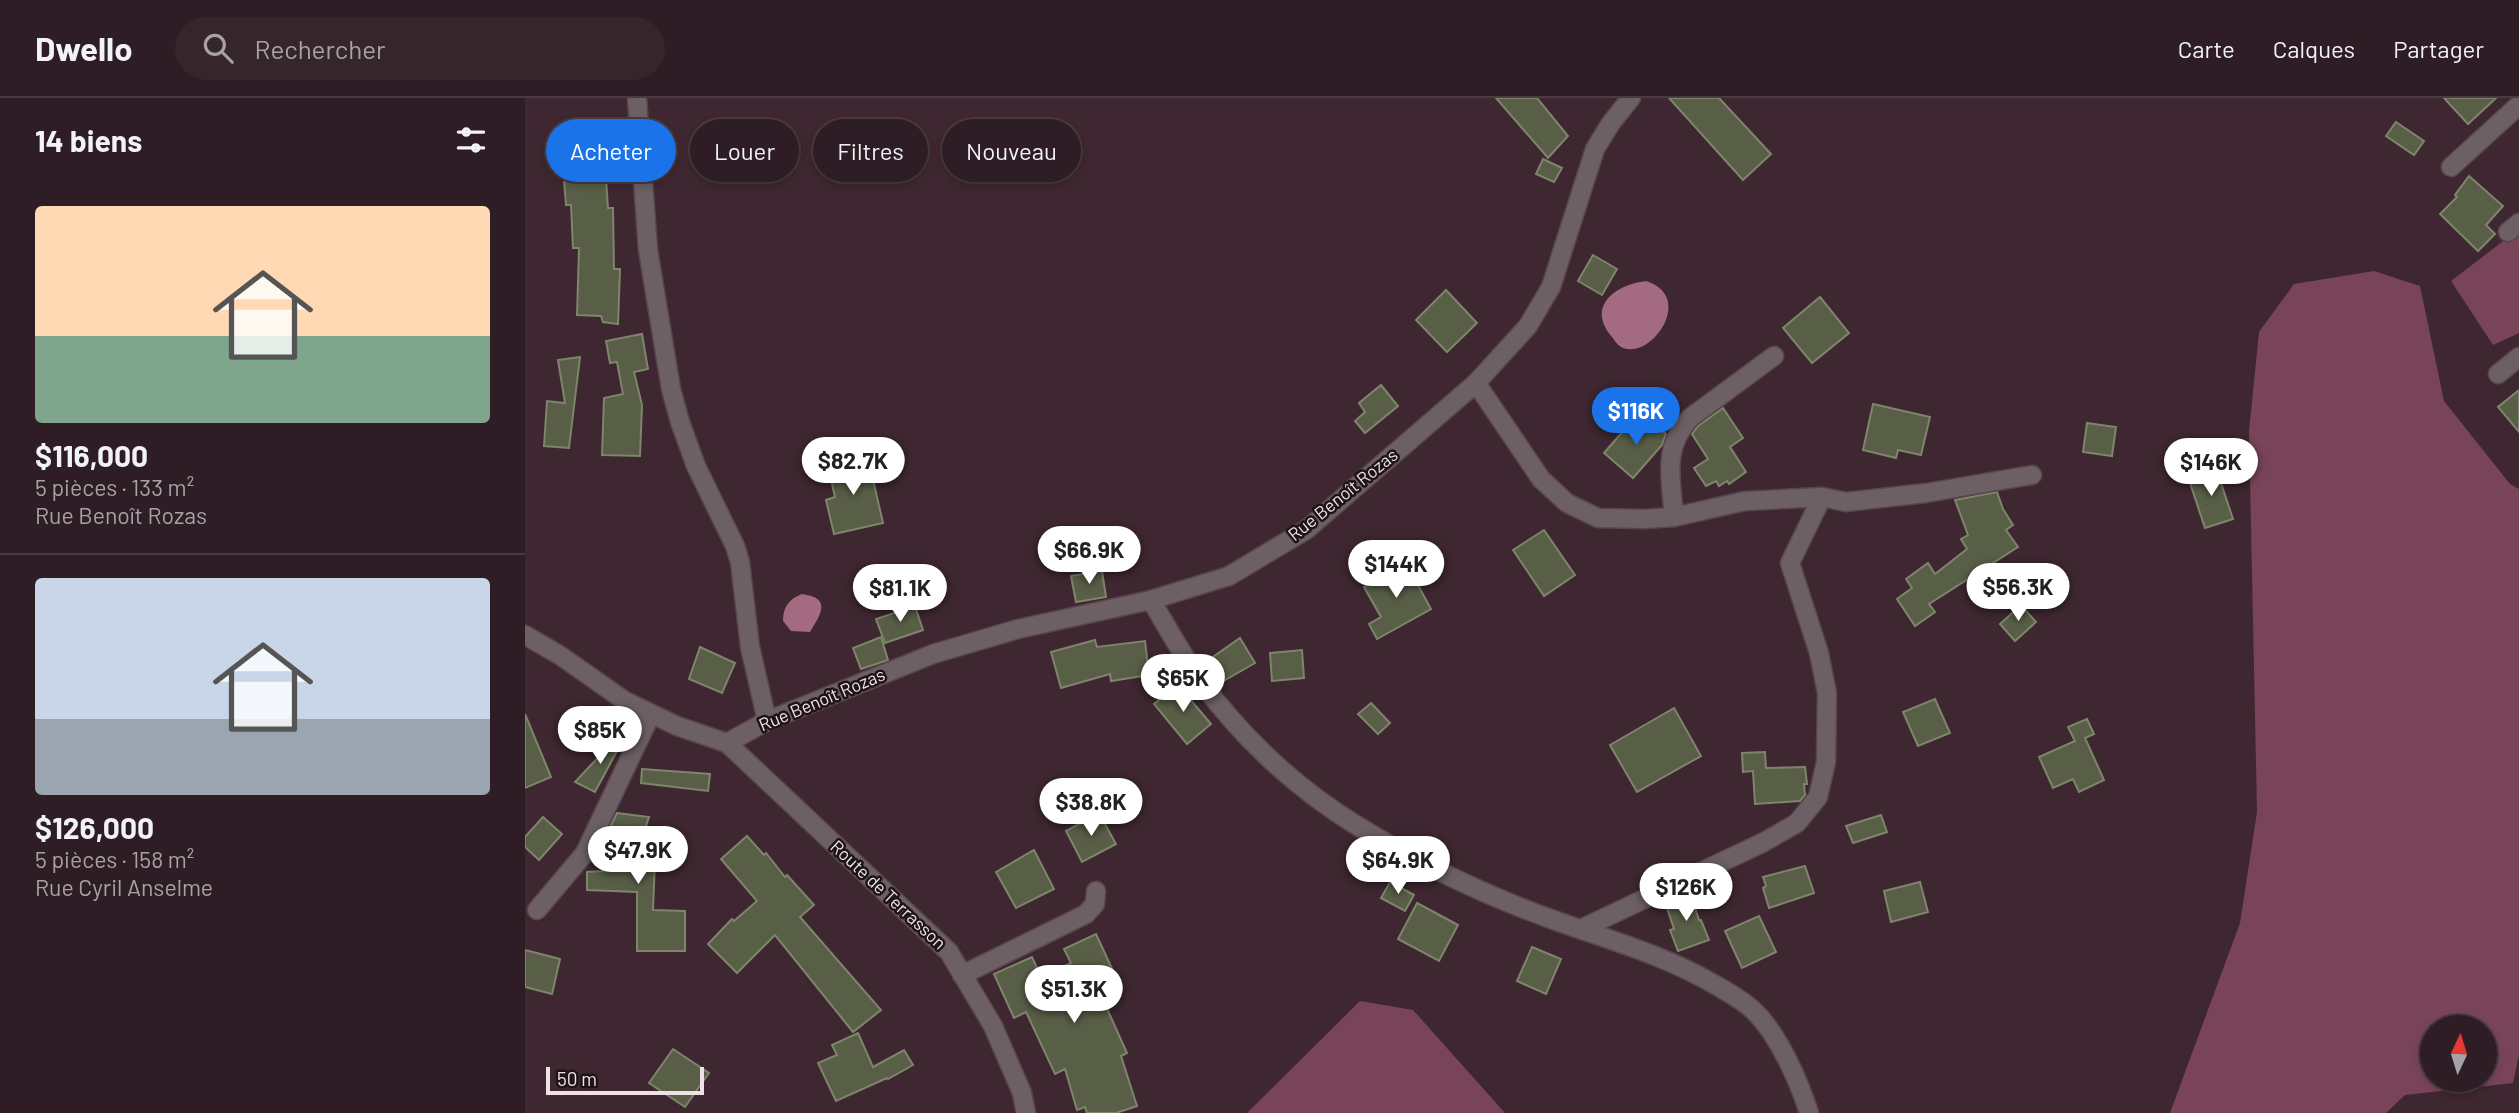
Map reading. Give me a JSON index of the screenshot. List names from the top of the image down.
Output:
{
  "streets": {
    "street": ["Rue Benoît Rozas", "Route de Terrasson"]
  },
  "crossings": [
    ["Rue Benoît Rozas", "Route de Terrasson"]
  ],
  "scale_bar": "50 m",
  "north": "top",
  "page": {
    "header": "Dwello",
    "search": "Rechercher",
    "nav": ["Carte", "Calques", "Partager"],
    "heading": "14 biens",
    "chip": [
      "Acheter",
      "Louer",
      "Filtres",
      "Nouveau"
    ],
    "list": [
      {
        "name": "$116,000",
        "note": "5 pièces · 133 m² · Rue Benoît Rozas"
      },
      {
        "name": "$126,000",
        "note": "5 pièces · 158 m² · Rue Cyril Anselme"
      }
    ],
    "price": [
      "$116K",
      "$82.7K",
      "$146K",
      "$66.9K",
      "$144K",
      "$56.3K",
      "$81.1K",
      "$65K",
      "$85K",
      "$38.8K",
      "$47.9K",
      "$64.9K",
      "$126K",
      "$51.3K"
    ],
    "scale": "50 m"
  }
}
